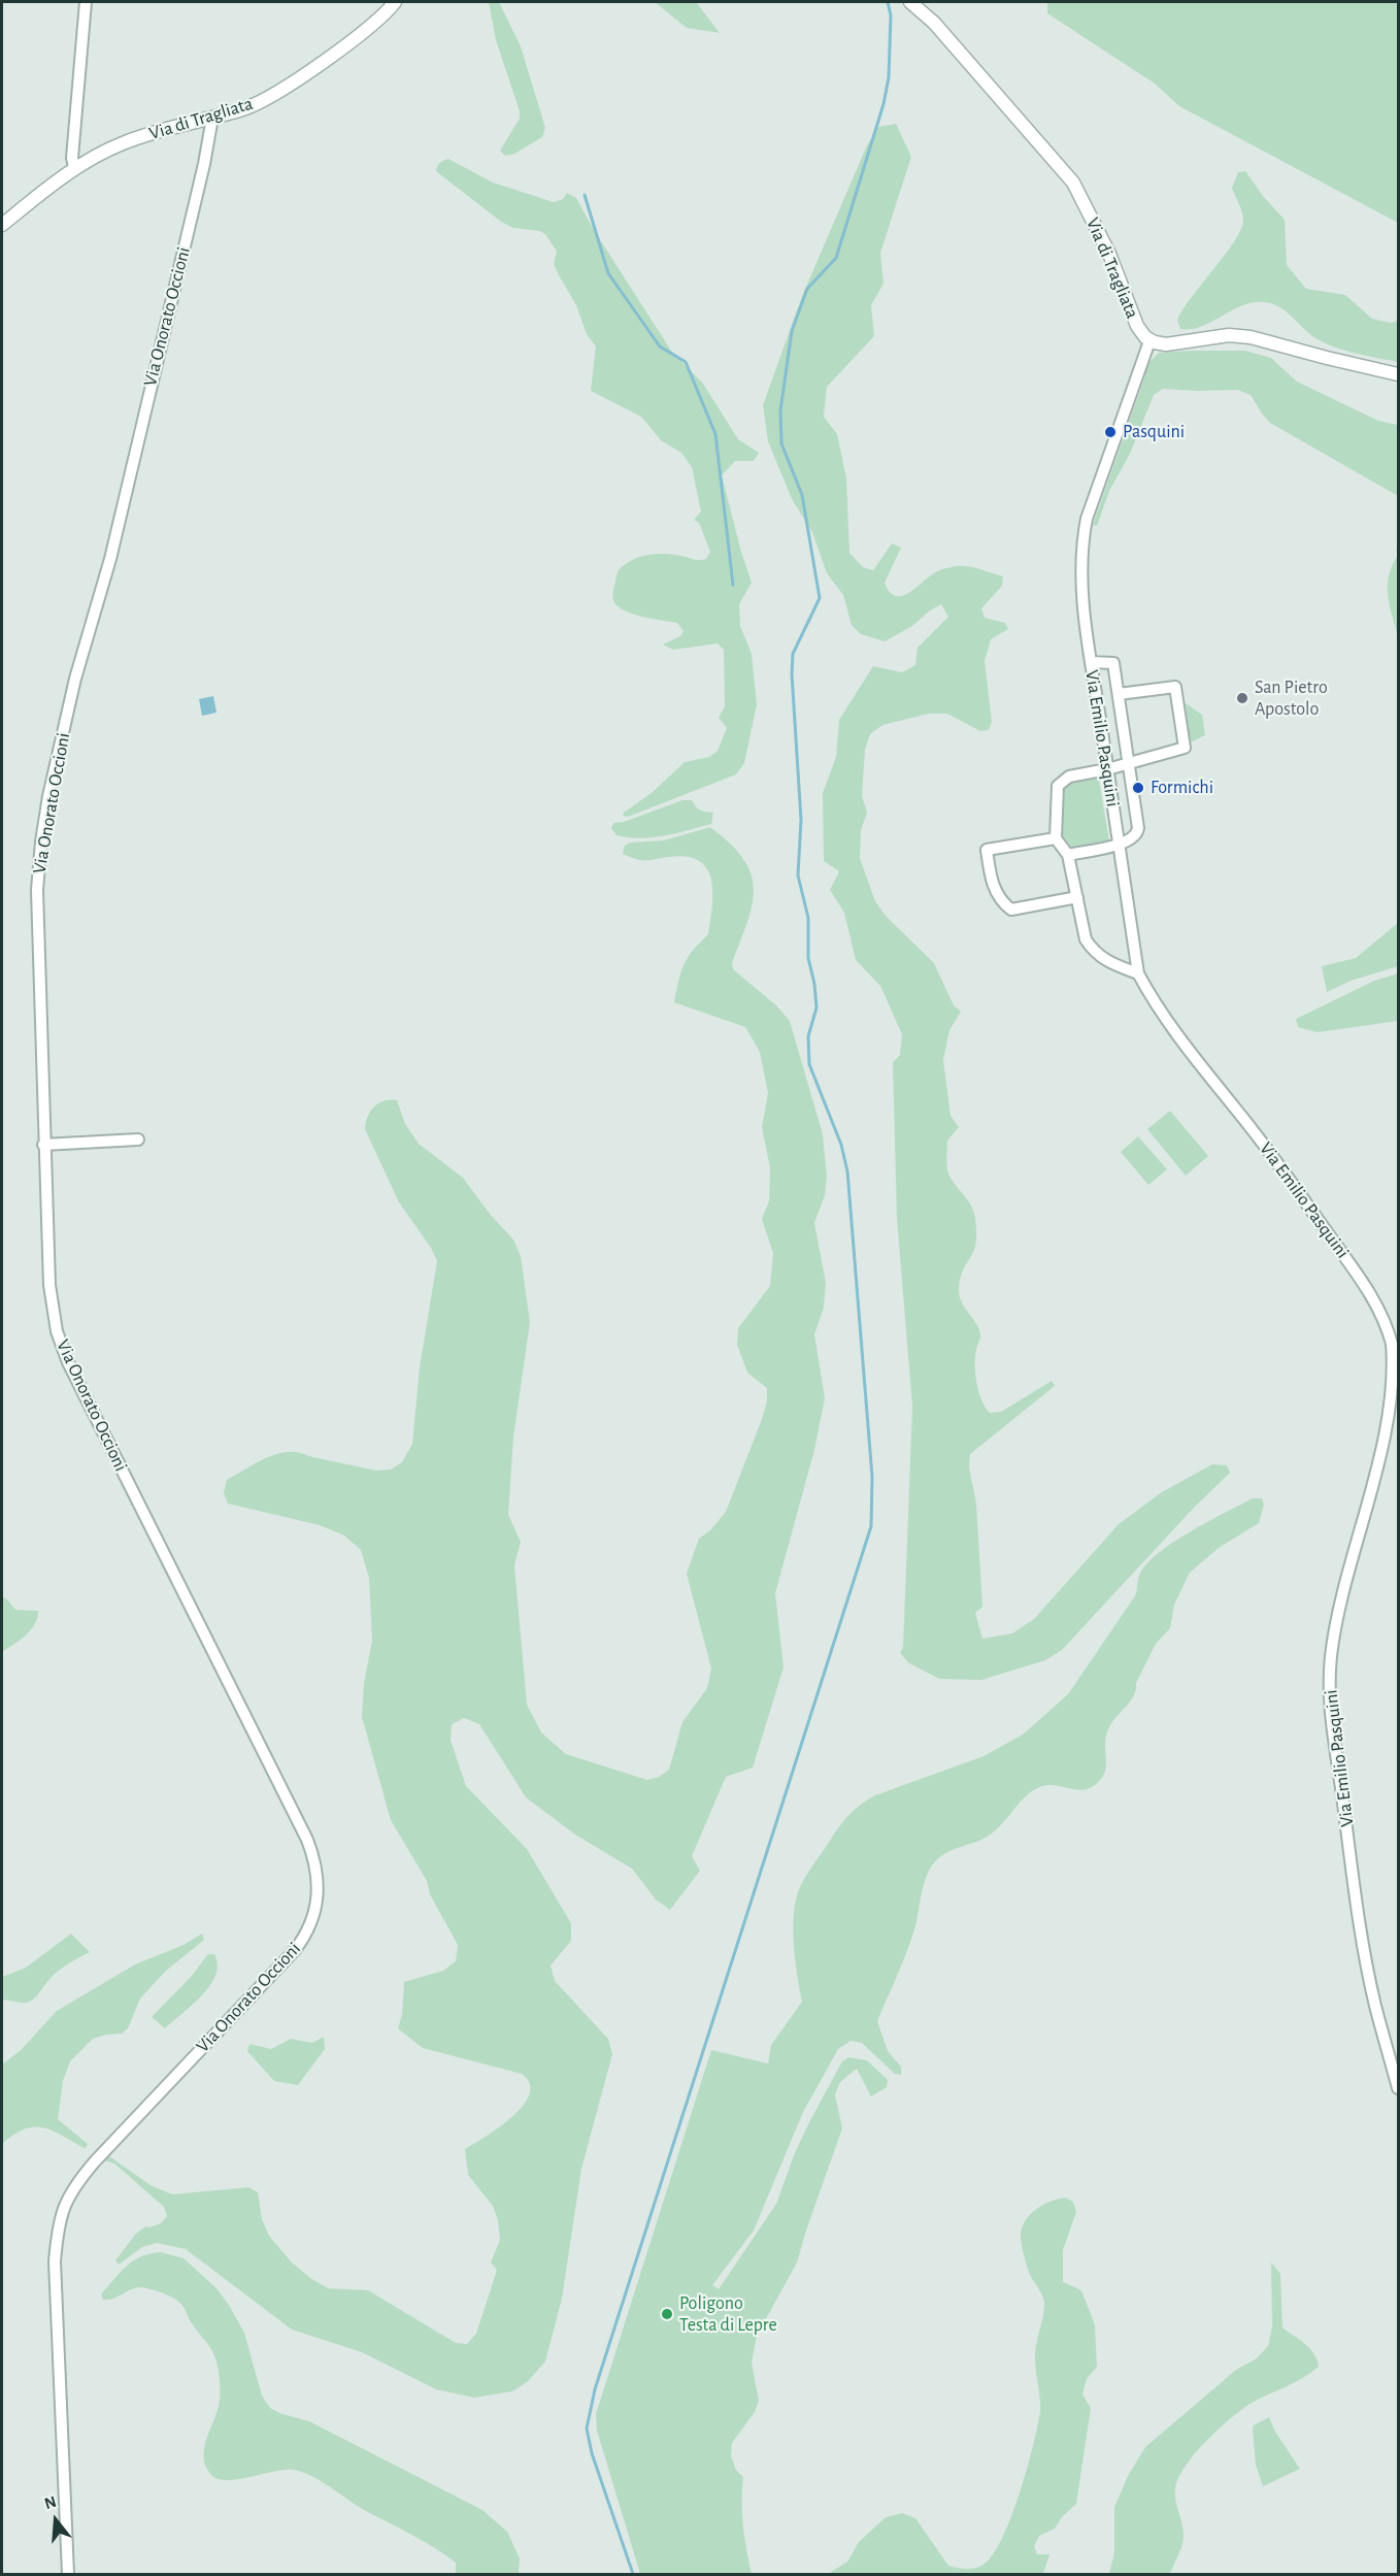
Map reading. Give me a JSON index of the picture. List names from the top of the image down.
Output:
{
  "streets": {
    "street": ["Via di Tragliata", "Via Onorato Occioni", "Via Emilio Pasquini"]
  },
  "crossings": [
    ["Via di Tragliata", "Via Onorato Occioni"],
    ["Via di Tragliata", "Via Emilio Pasquini"]
  ],
  "places": [
    "Pasquini",
    "San Pietro Apostolo",
    "Formichi",
    "Poligono Testa di Lepre"
  ],
  "north": "top"
}
